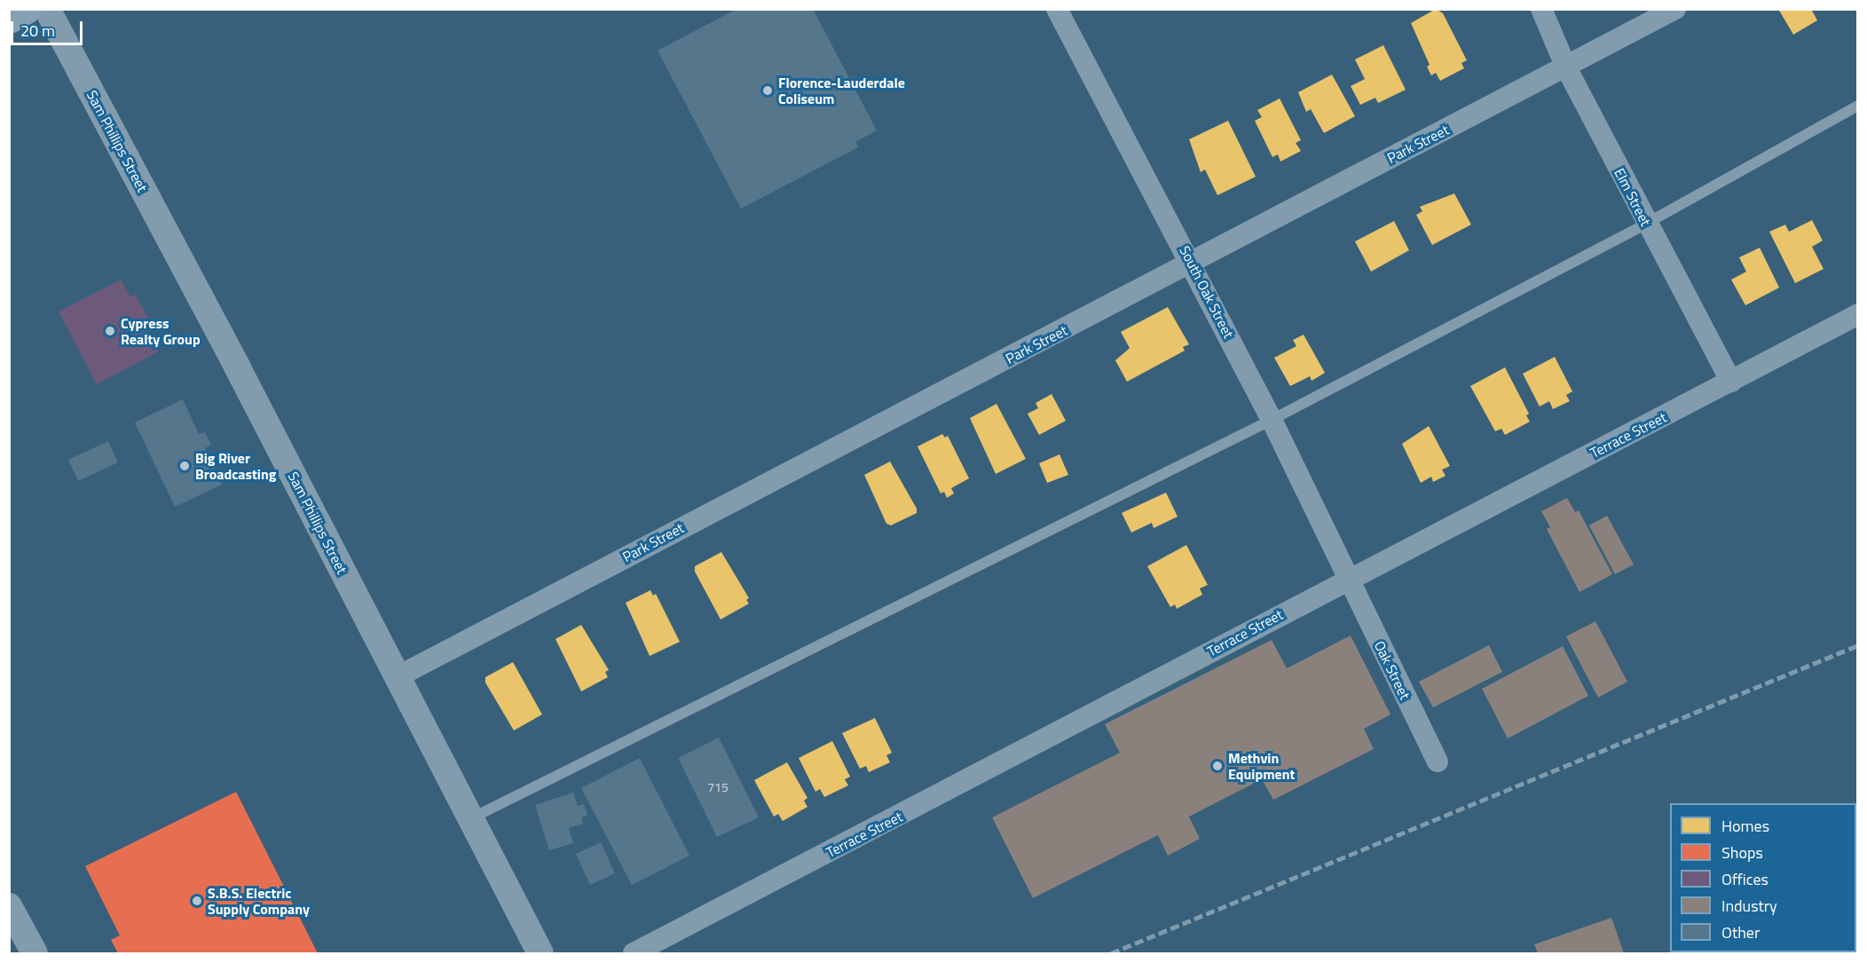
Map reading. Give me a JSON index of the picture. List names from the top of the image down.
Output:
{
  "streets": {
    "street": [
      "Sam Phillips Street",
      "Park Street",
      "Elm Street",
      "South Oak Street",
      "Terrace Street",
      "Oak Street"
    ]
  },
  "crossings": [
    ["Sam Phillips Street", "Park Street"],
    ["Park Street", "Elm Street"],
    ["Park Street", "South Oak Street"],
    ["Elm Street", "Terrace Street"],
    ["South Oak Street", "Terrace Street"],
    ["South Oak Street", "Oak Street"],
    ["Terrace Street", "Oak Street"]
  ],
  "places": [
    "Florence-Lauderdale Coliseum",
    "Cypress Realty Group",
    "Big River Broadcasting",
    "Methvin Equipment",
    "S.B.S. Electric Supply Company"
  ],
  "house_numbers": ["715"],
  "legend": [
    "Homes",
    "Shops",
    "Offices",
    "Industry",
    "Other"
  ],
  "scale_bar": "20 m"
}
